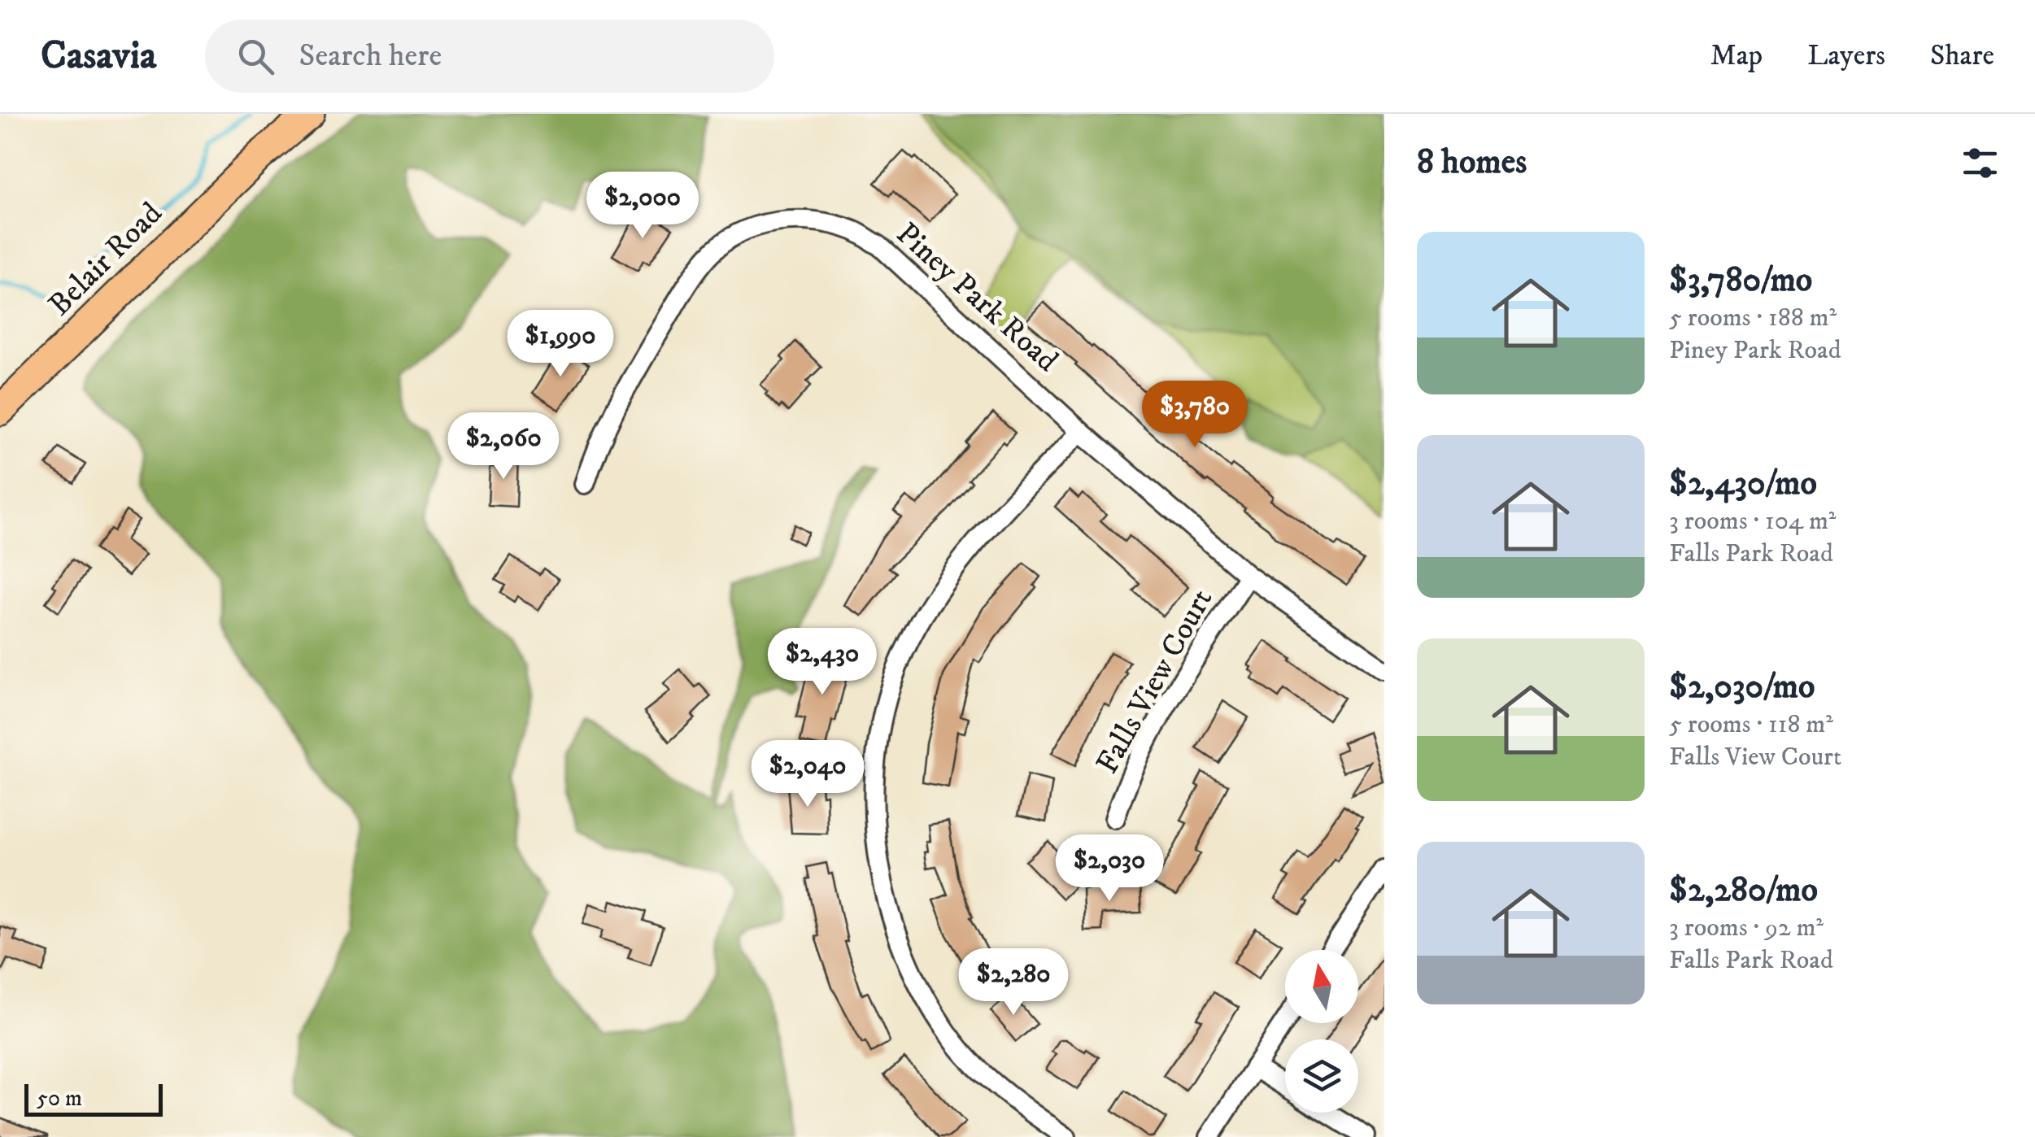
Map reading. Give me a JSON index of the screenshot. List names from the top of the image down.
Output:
{
  "streets": {
    "highway": ["Belair Road"],
    "street": ["Piney Park Road", "Falls View Court"]
  },
  "crossings": [
    ["Piney Park Road", "Falls View Court"]
  ],
  "scale_bar": "50 m",
  "north": "top",
  "page": {
    "header": "Casavia",
    "search": "Search here",
    "nav": ["Map", "Layers", "Share"],
    "heading": "8 homes",
    "price": [
      "$2,000",
      "$1,990",
      "$3,780",
      "$2,060",
      "$2,430",
      "$2,040",
      "$2,030",
      "$2,280"
    ],
    "list": [
      {
        "name": "$3,780/mo",
        "note": "5 rooms · 188 m² · Piney Park Road"
      },
      {
        "name": "$2,430/mo",
        "note": "3 rooms · 104 m² · Falls Park Road"
      },
      {
        "name": "$2,030/mo",
        "note": "5 rooms · 118 m² · Falls View Court"
      },
      {
        "name": "$2,280/mo",
        "note": "3 rooms · 92 m² · Falls Park Road"
      }
    ],
    "scale": "50 m"
  }
}
